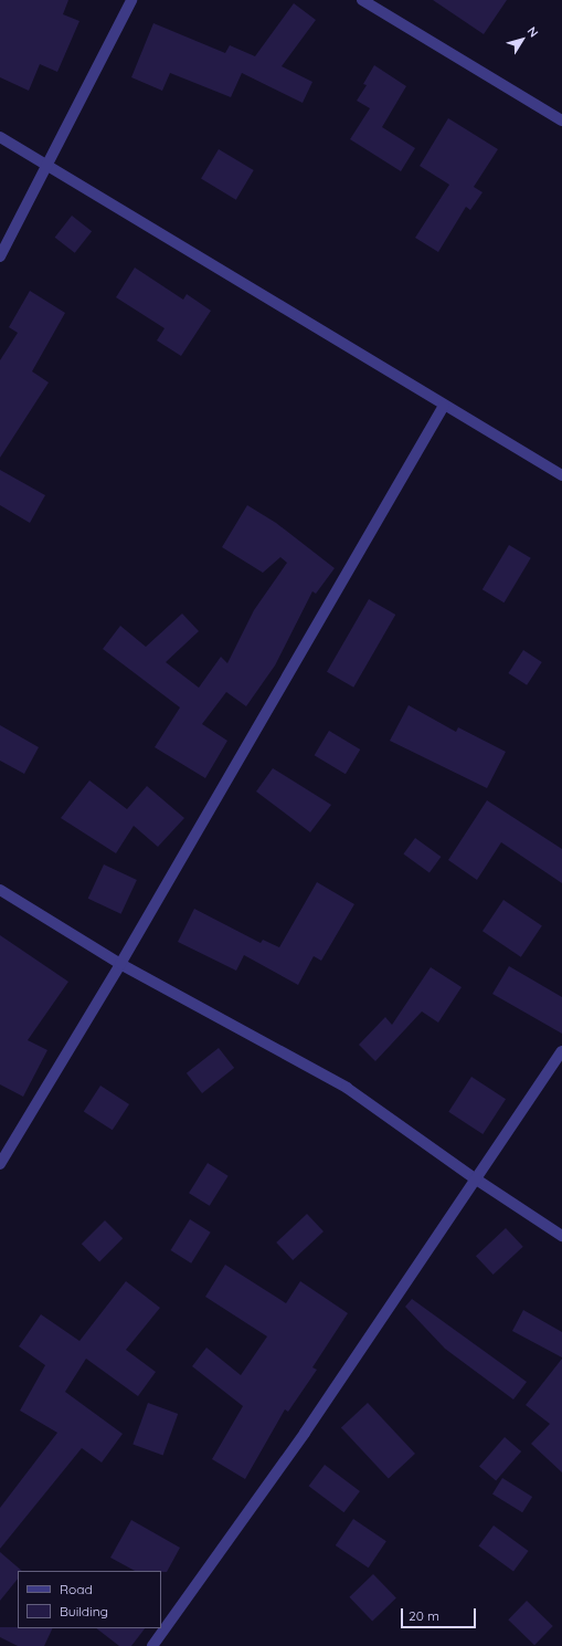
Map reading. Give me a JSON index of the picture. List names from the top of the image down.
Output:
{
  "legend": ["Road", "Building"],
  "scale_bar": "20 m",
  "north": "top right"
}
